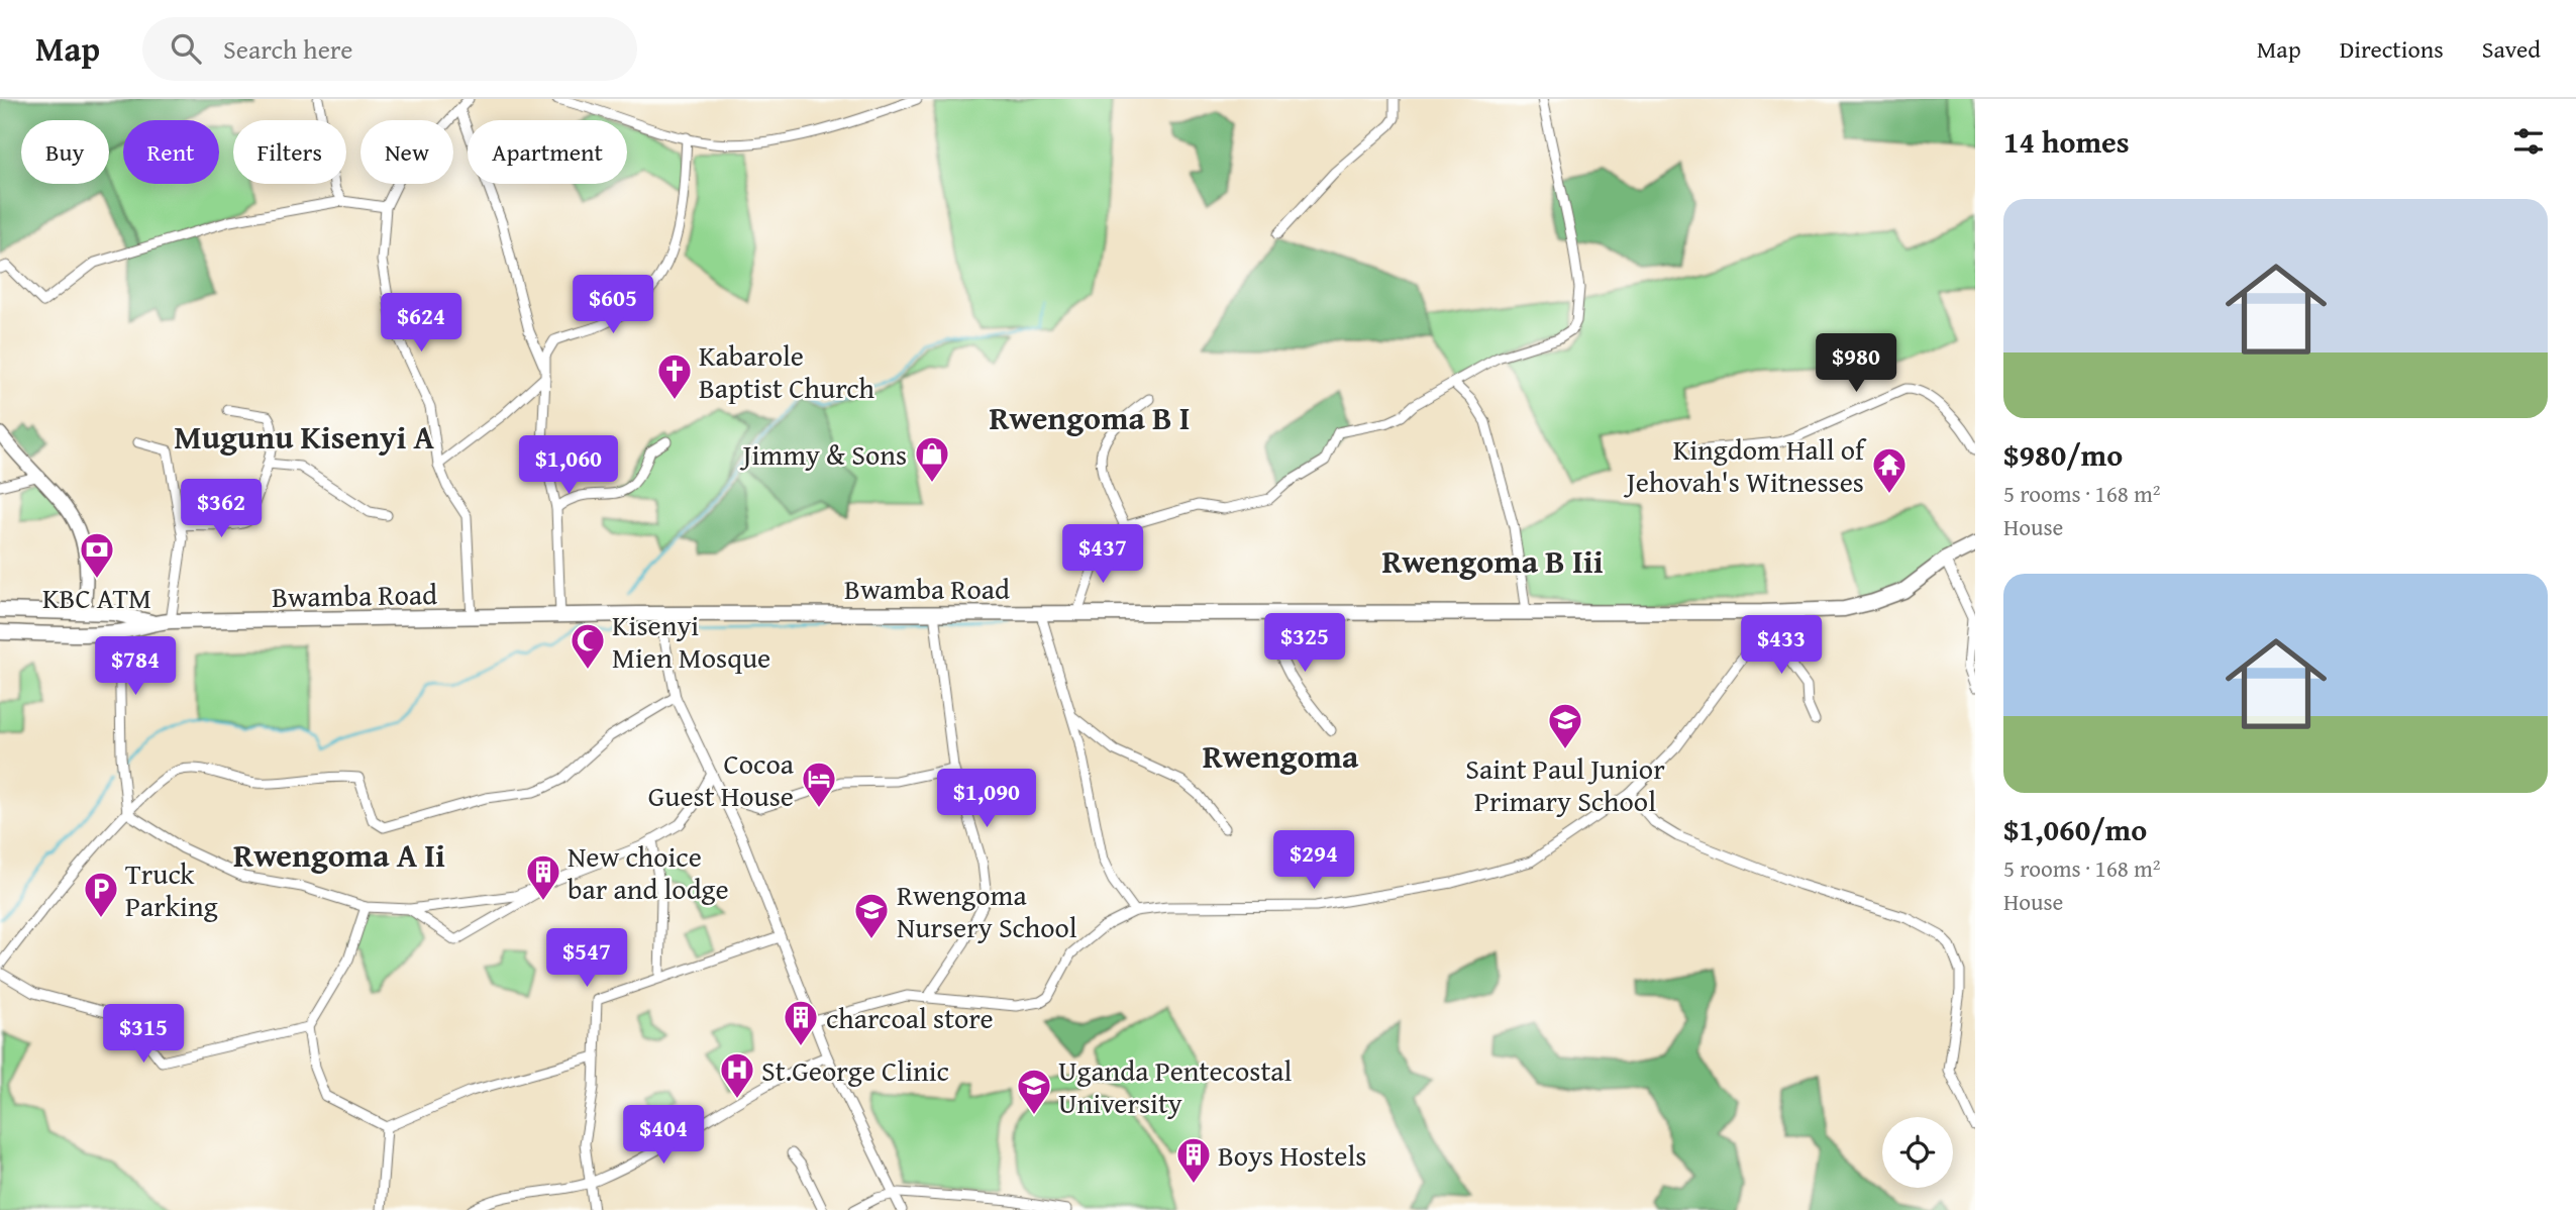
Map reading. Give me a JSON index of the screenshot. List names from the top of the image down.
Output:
{
  "streets": {
    "main road": ["Bwamba Road"]
  },
  "districts": [
    "Rwengoma B I",
    "Mugunu Kisenyi A",
    "Rwengoma B Iii",
    "Rwengoma",
    "Rwengoma A Ii"
  ],
  "places": {
    "church": ["Kabarole Baptist Church"],
    "shop": ["Jimmy & Sons"],
    "temple": ["Kingdom Hall of Jehovah's Witnesses"],
    "bank": ["KBC ATM"],
    "mosque": ["Kisenyi Mien Mosque"],
    "school or university": ["Saint Paul Junior Primary School", "Rwengoma Nursery School", "Uganda Pentecostal University"],
    "hotel": ["Cocoa Guest House"],
    "building": ["New choice bar and lodge", "charcoal store", "Boys Hostels"],
    "parking": ["Truck Parking"],
    "hospital": ["St.George Clinic"]
  },
  "page": {
    "header": "Map",
    "search": "Search here",
    "nav": ["Map", "Directions", "Saved"],
    "heading": "14 homes",
    "chip": [
      "Buy",
      "Rent",
      "Filters",
      "New",
      "Apartment"
    ],
    "list": [
      {
        "name": "$980/mo",
        "note": "5 rooms · 168 m² · House"
      },
      {
        "name": "$1,060/mo",
        "note": "5 rooms · 168 m² · House"
      }
    ],
    "price": [
      "$605",
      "$624",
      "$980",
      "$1,060",
      "$362",
      "$437",
      "$325",
      "$433",
      "$784",
      "$1,090",
      "$294",
      "$547",
      "$315",
      "$404"
    ]
  }
}
